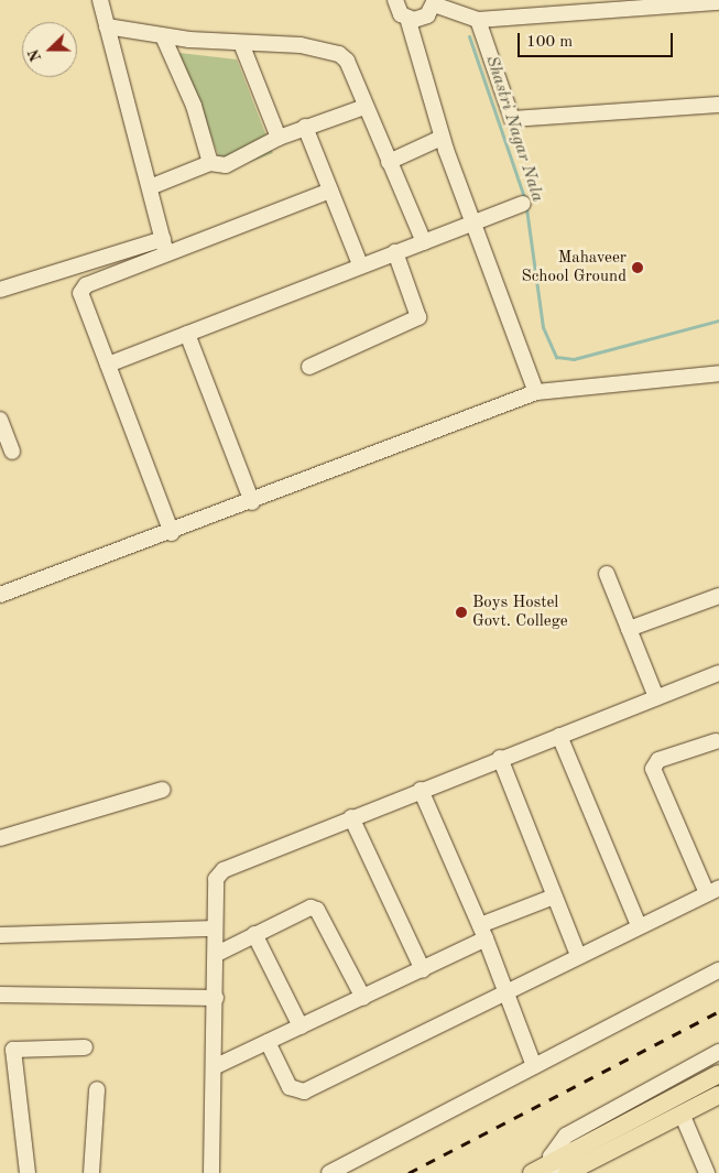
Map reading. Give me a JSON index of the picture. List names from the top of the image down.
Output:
{
  "water": ["Shastri Nagar Nala"],
  "places": ["Mahaveer School Ground", "Boys Hostel Govt. College"],
  "scale_bar": "100 m",
  "north": "left"
}
